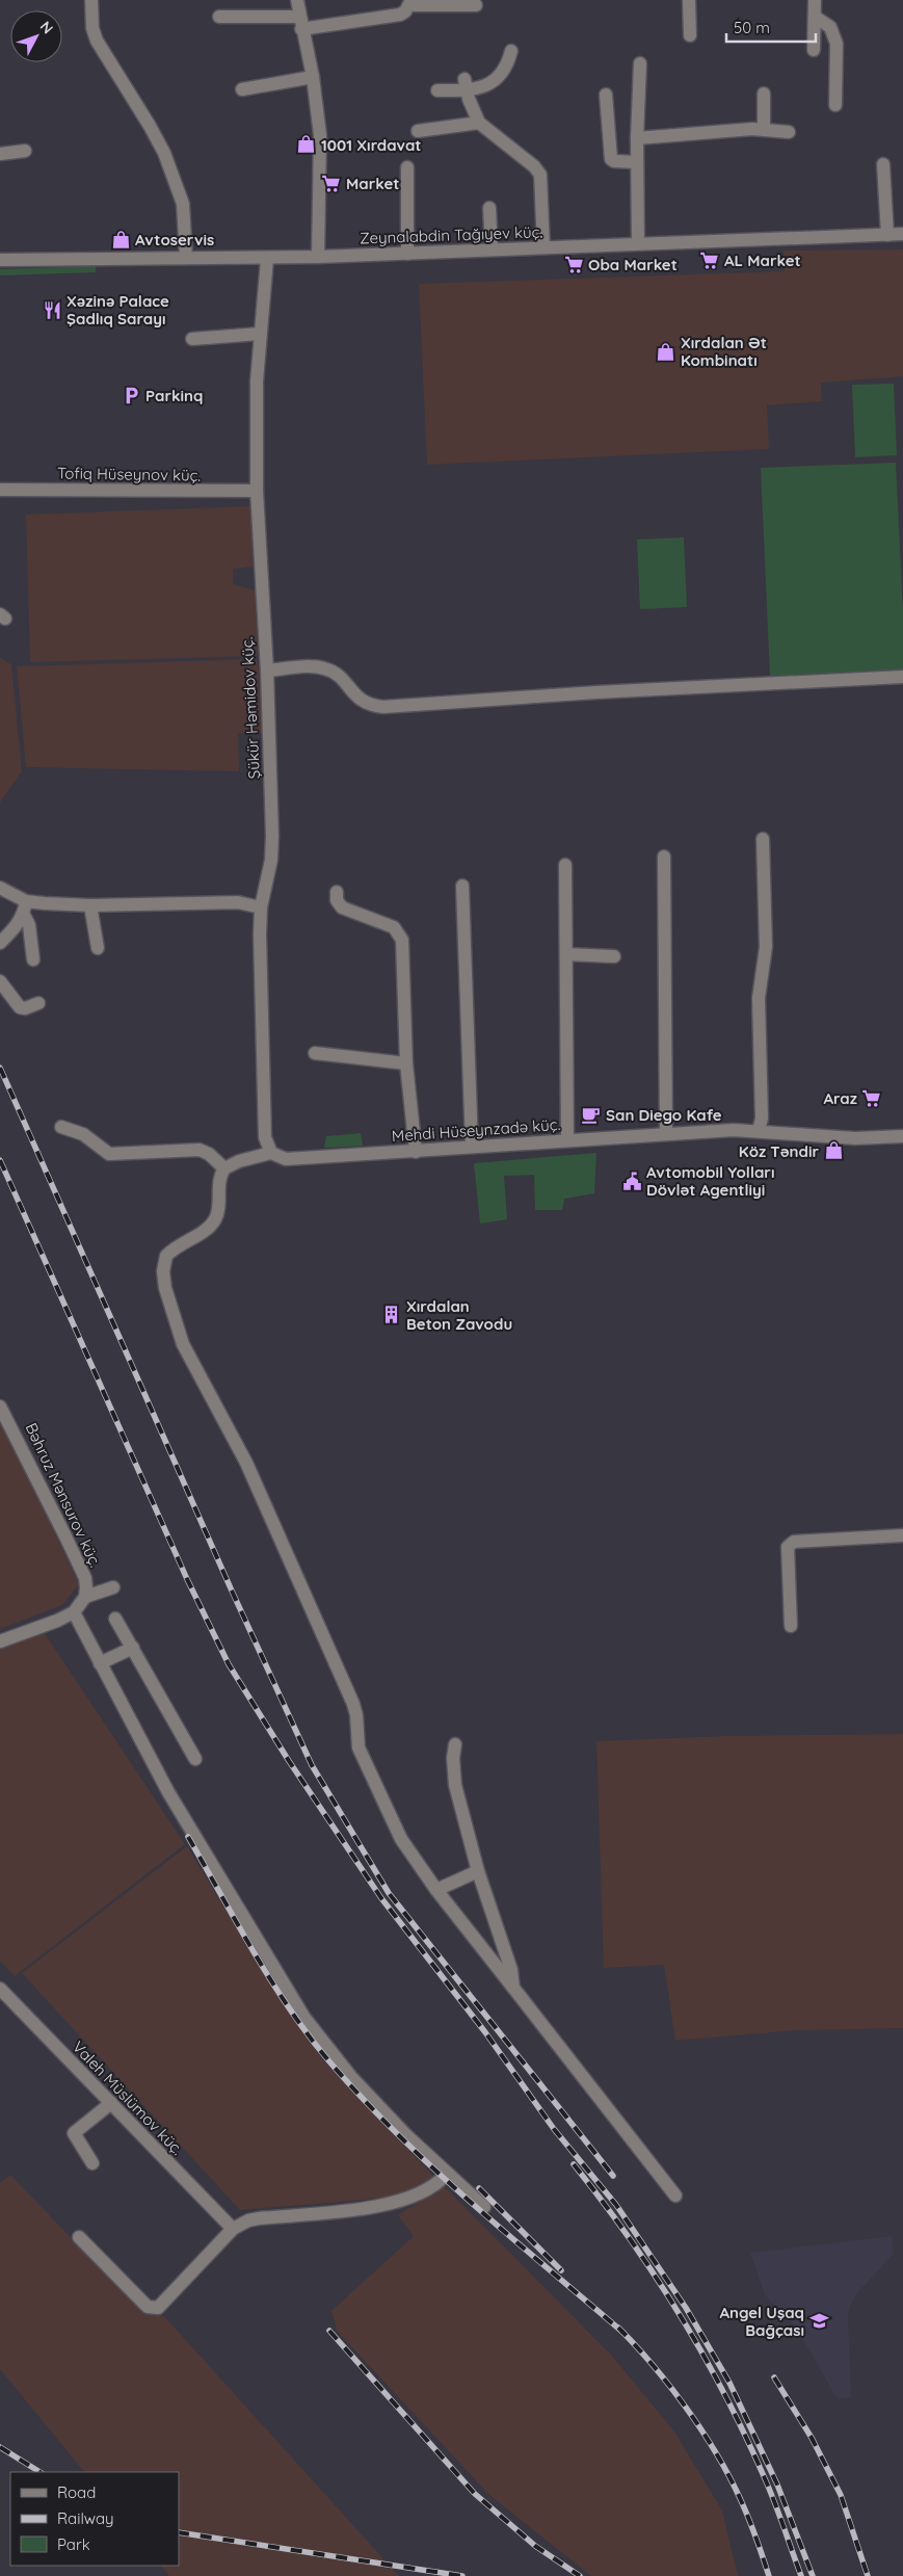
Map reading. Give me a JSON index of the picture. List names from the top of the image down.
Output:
{
  "streets": {
    "street": [
      "Zeynalabdin Tağıyev küç.",
      "Tofiq Hüseynov küç.",
      "Şükür Həmidov küç.",
      "Mehdi Hüseynzadə küç.",
      "Bəhruz Mənsurov küç.",
      "Valeh Müslümov küç."
    ]
  },
  "crossings": [
    ["Zeynalabdin Tağıyev küç.", "Şükür Həmidov küç."],
    ["Tofiq Hüseynov küç.", "Şükür Həmidov küç."],
    ["Şükür Həmidov küç.", "Mehdi Hüseynzadə küç."]
  ],
  "places": {
    "shop": [
      "1001 Xırdavat",
      "Avtoservis",
      "Xırdalan Ət Kombinatı",
      "Köz Təndir"
    ],
    "supermarket": [
      "Market",
      "AL Market",
      "Oba Market",
      "Araz"
    ],
    "restaurant": ["Xәzinә Palace Şadlıq Sarayı"],
    "parking": ["Parkinq"],
    "cafe": ["San Diego Kafe"],
    "public building": ["Avtomobil Yolları Dövlət Agentliyi"],
    "building": ["Xırdalan Beton Zavodu"],
    "school or university": ["Angel Uşaq Bağçası"]
  },
  "legend": ["Road", "Railway", "Park"],
  "scale_bar": "50 m",
  "north": "top right"
}
